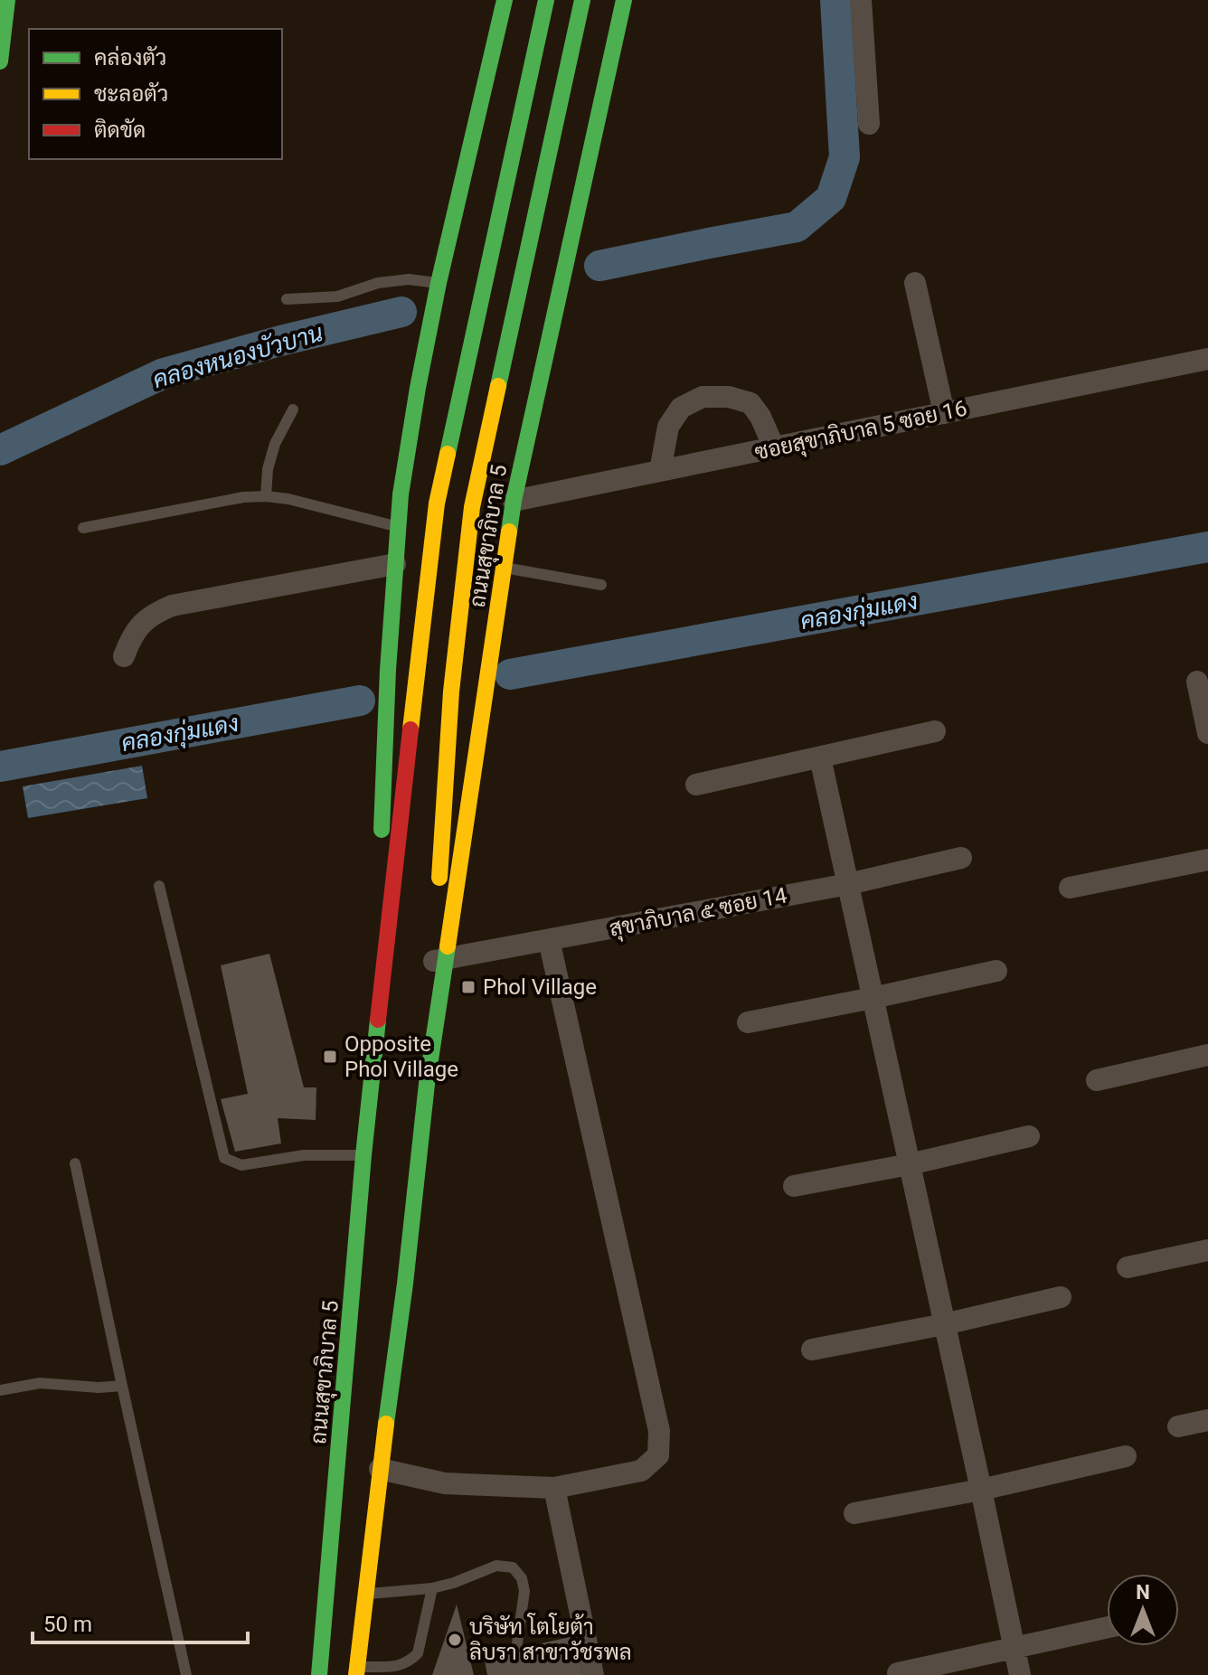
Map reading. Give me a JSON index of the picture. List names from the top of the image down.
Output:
{
  "streets": {
    "main road": ["ถนนสุขาภิบาล 5"],
    "street": ["ซอยสุขาภิบาล 5 ซอย 16", "สุขาภิบาล ๕ ซอย 14"]
  },
  "crossings": [
    ["ซอยสุขาภิบาล 5 ซอย 16", "ถนนสุขาภิบาล 5"],
    ["ถนนสุขาภิบาล 5", "สุขาภิบาล ๕ ซอย 14"]
  ],
  "water": ["คลองหนองบัวบาน", "คลองกุ่มแดง"],
  "places": {
    "transit": ["Phol Village", "Opposite Phol Village"],
    "other": ["บริษัท โตโยต้า ลิบรา สาขาวัชรพล"]
  },
  "legend": ["คล่องตัว", "ชะลอตัว", "ติดขัด"],
  "scale_bar": "50 m",
  "north": "top"
}
